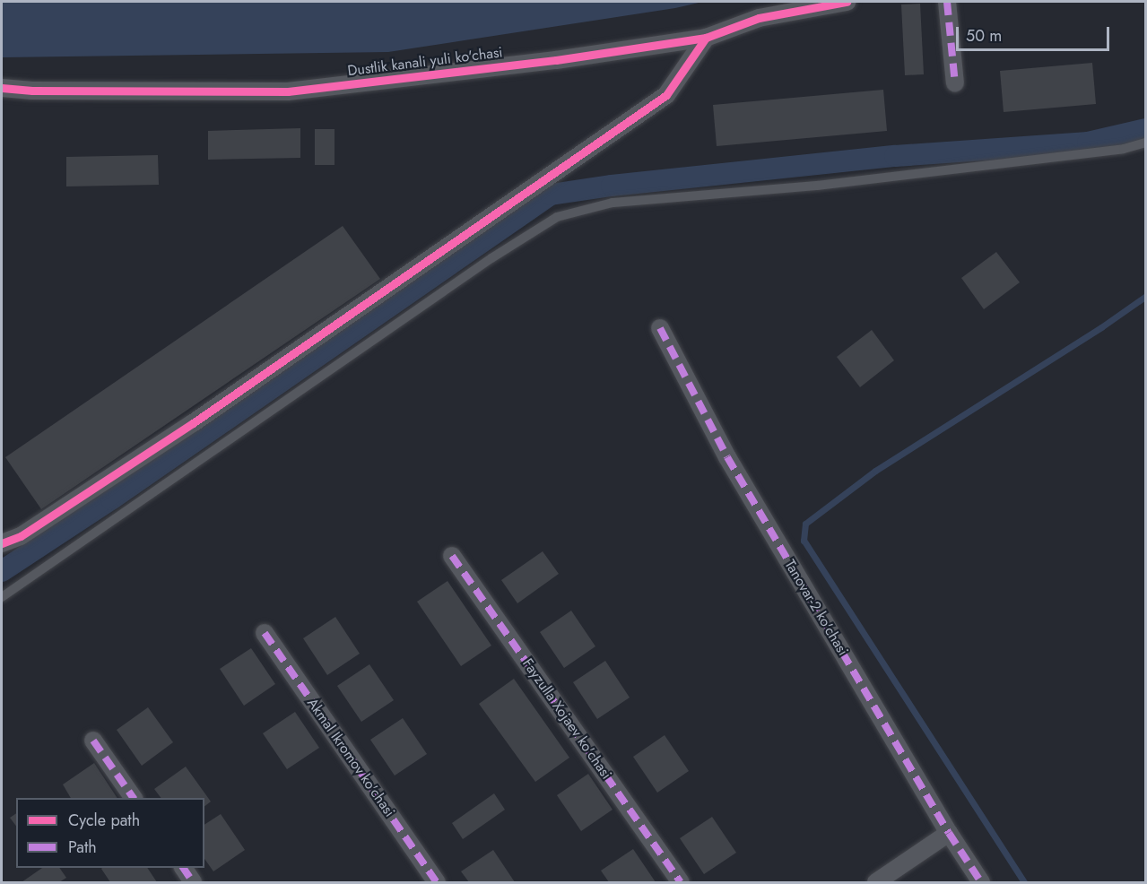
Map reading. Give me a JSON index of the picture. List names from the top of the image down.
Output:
{
  "streets": {
    "street": [
      "Dustlik kanali yuli ko'chasi",
      "Tanovar-2 ko'chasi",
      "Fayzulla Xojaev ko'chasi",
      "Akmal Ikromov ko'chasi"
    ]
  },
  "legend": ["Cycle path", "Path"],
  "scale_bar": "50 m"
}
